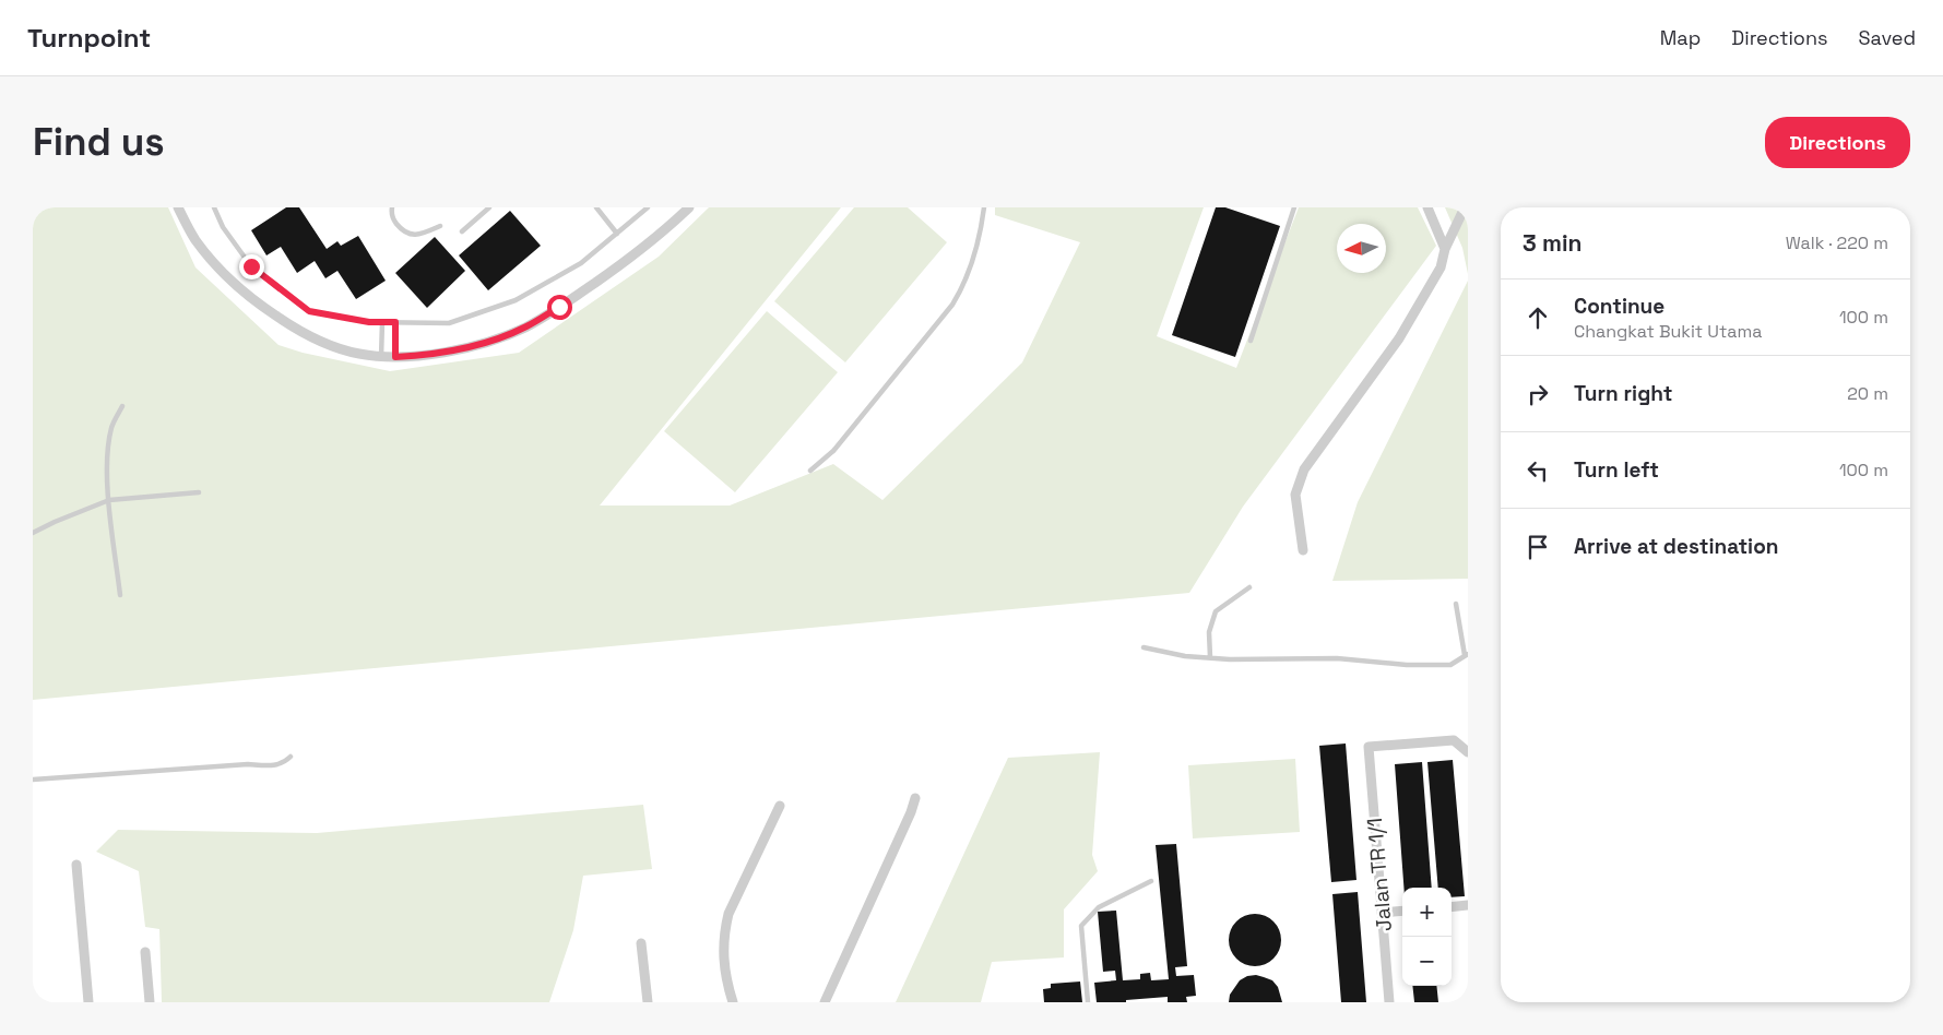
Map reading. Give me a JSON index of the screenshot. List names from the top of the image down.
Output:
{
  "streets": {
    "street": ["Jalan TR 1/1"]
  },
  "north": "left",
  "page": {
    "header": "Turnpoint",
    "nav": ["Map", "Directions", "Saved"],
    "buttons": "Directions",
    "title": "Find us",
    "heading": ["3 min", "Walk · 220 m"],
    "list": [
      ["Continue", "Changkat Bukit Utama", "100 m"],
      ["Turn right", "20 m"],
      ["Turn left", "100 m"],
      "Arrive at destination"
    ],
    "map_buttons": ["+", "−"]
  }
}
